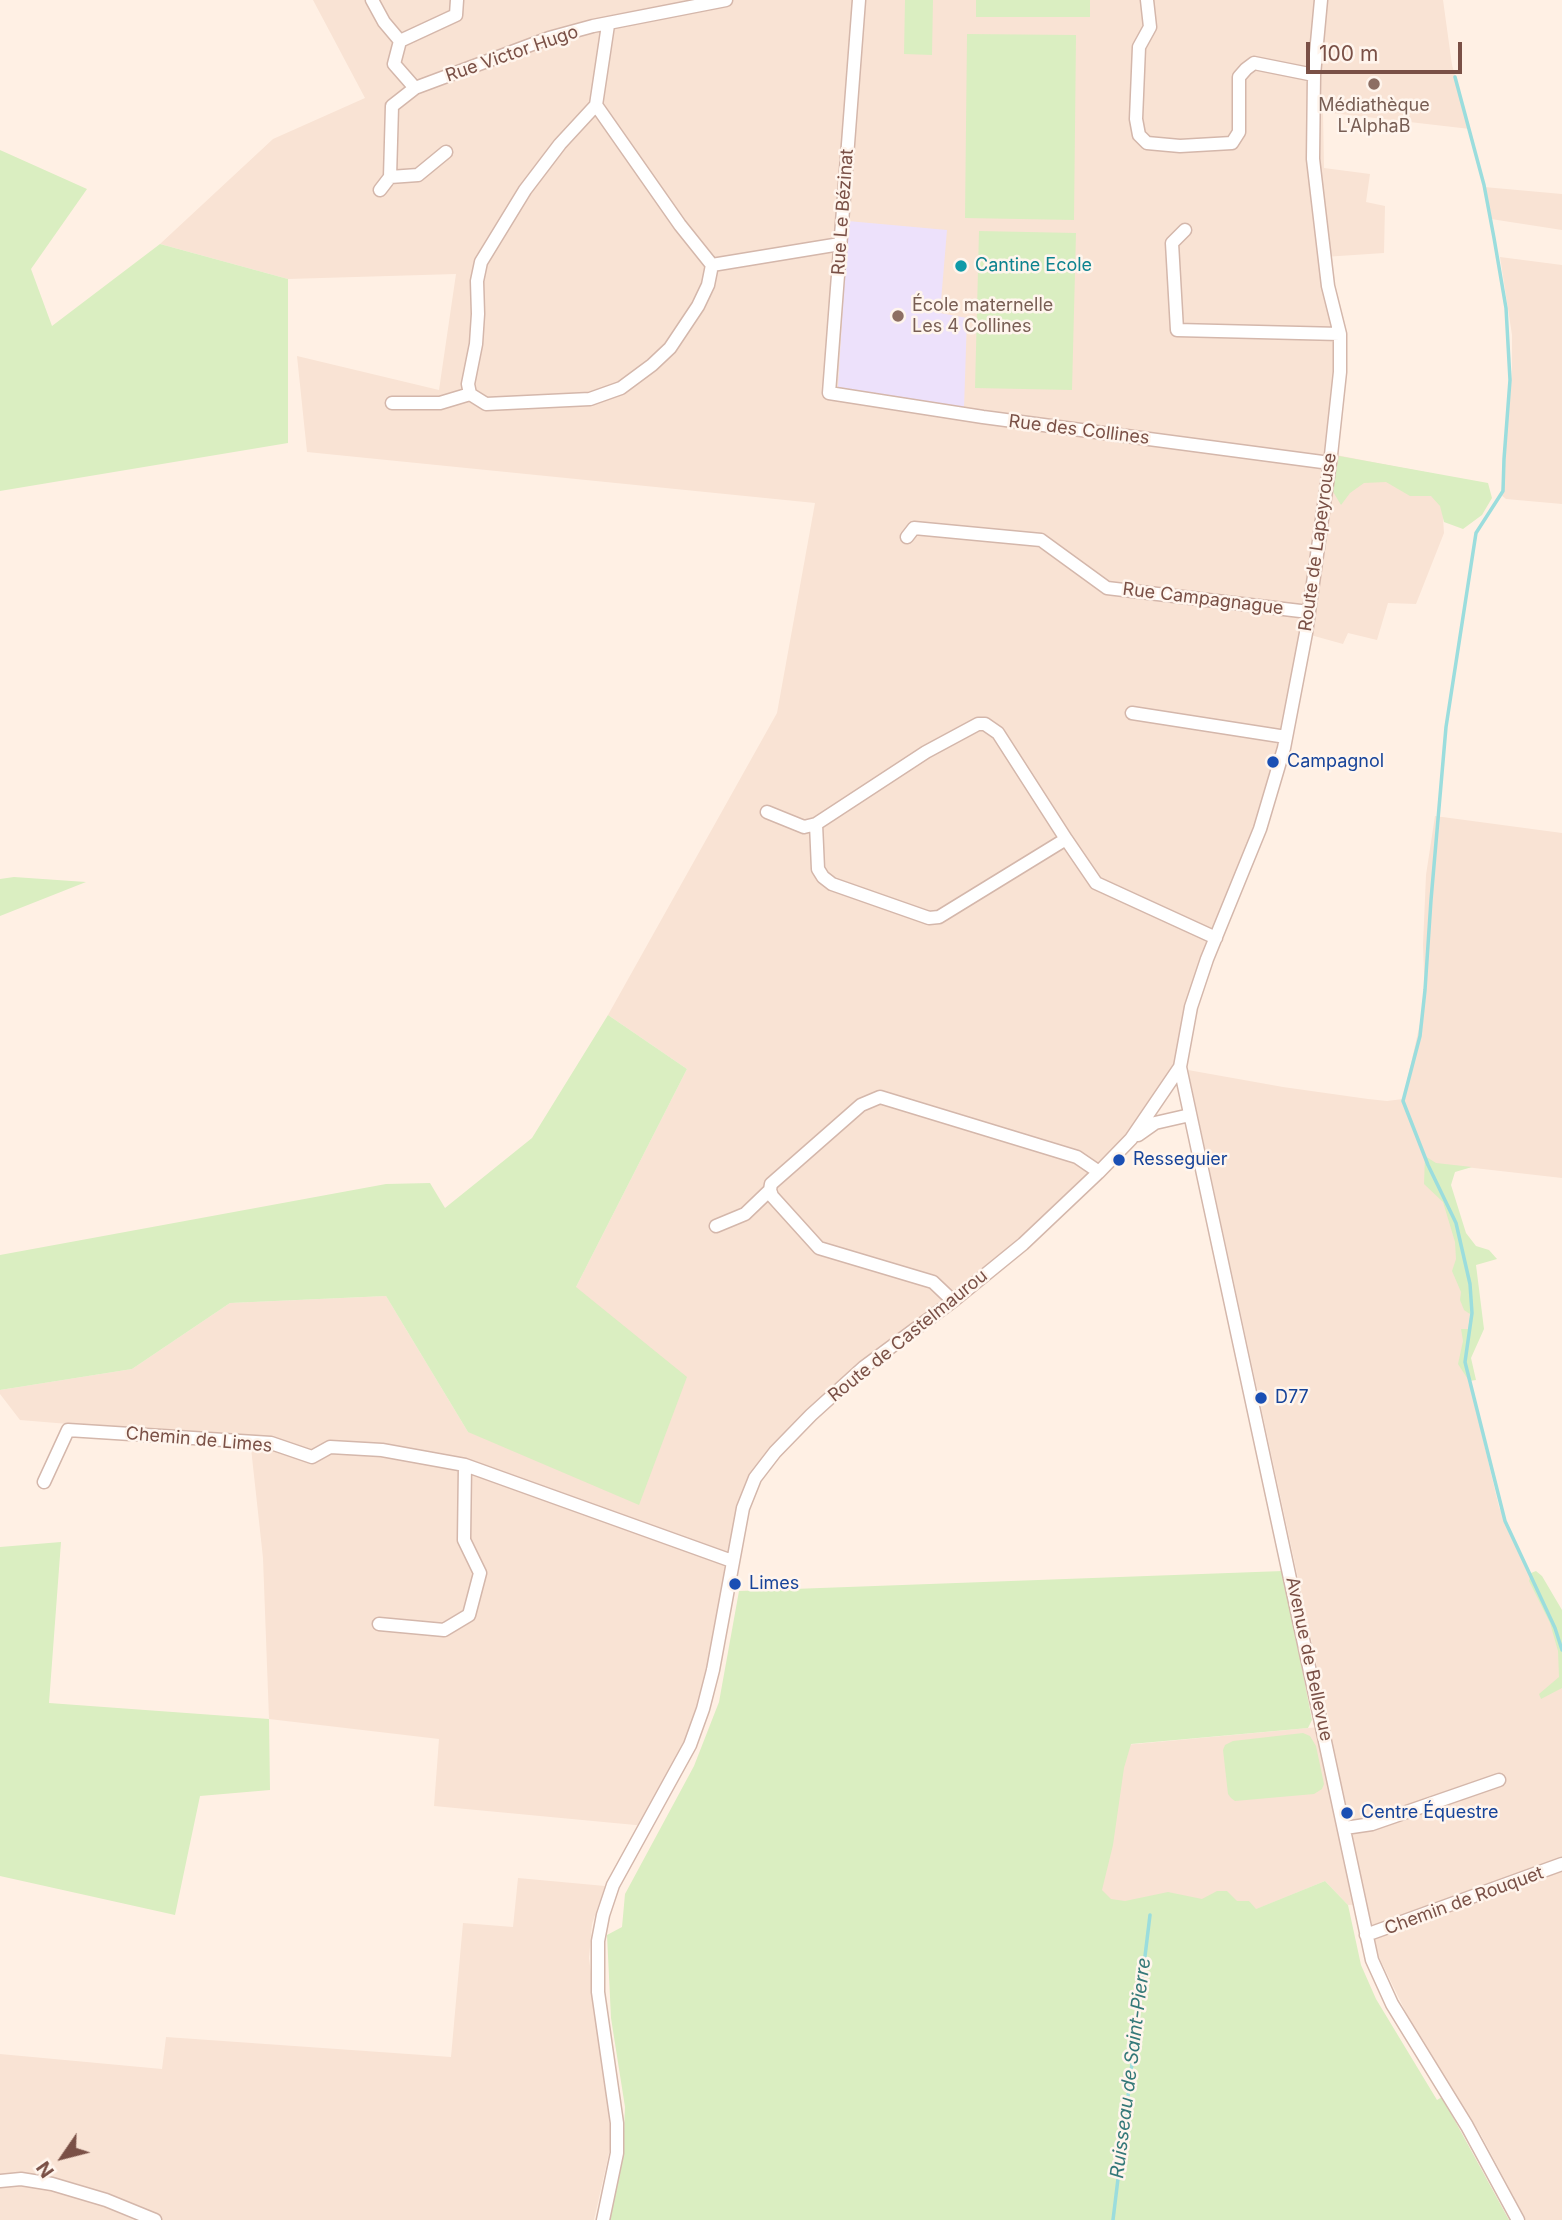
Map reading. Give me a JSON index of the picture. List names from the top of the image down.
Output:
{
  "streets": {
    "street": [
      "Rue Victor Hugo",
      "Rue Le Bézinat",
      "Rue des Collines",
      "Route de Lapeyrouse",
      "Rue Campagnague",
      "Route de Castelmaurou",
      "Chemin de Limes",
      "Avenue de Bellevue",
      "Chemin de Rouquet"
    ]
  },
  "crossings": [
    ["Rue Le Bézinat", "Rue des Collines"],
    ["Rue des Collines", "Route de Lapeyrouse"],
    ["Route de Lapeyrouse", "Rue Campagnague"],
    ["Route de Lapeyrouse", "Route de Castelmaurou"],
    ["Route de Lapeyrouse", "Avenue de Bellevue"],
    ["Route de Castelmaurou", "Avenue de Bellevue"],
    ["Avenue de Bellevue", "Chemin de Rouquet"]
  ],
  "water": ["Ruisseau de Saint-Pierre"],
  "places": [
    "Médiathèque L'AlphaB",
    "Cantine Ecole",
    "École maternelle Les 4 Collines",
    "Campagnol",
    "Resseguier",
    "D77",
    "Limes",
    "Centre Équestre"
  ],
  "scale_bar": "100 m",
  "north": "bottom left"
}
